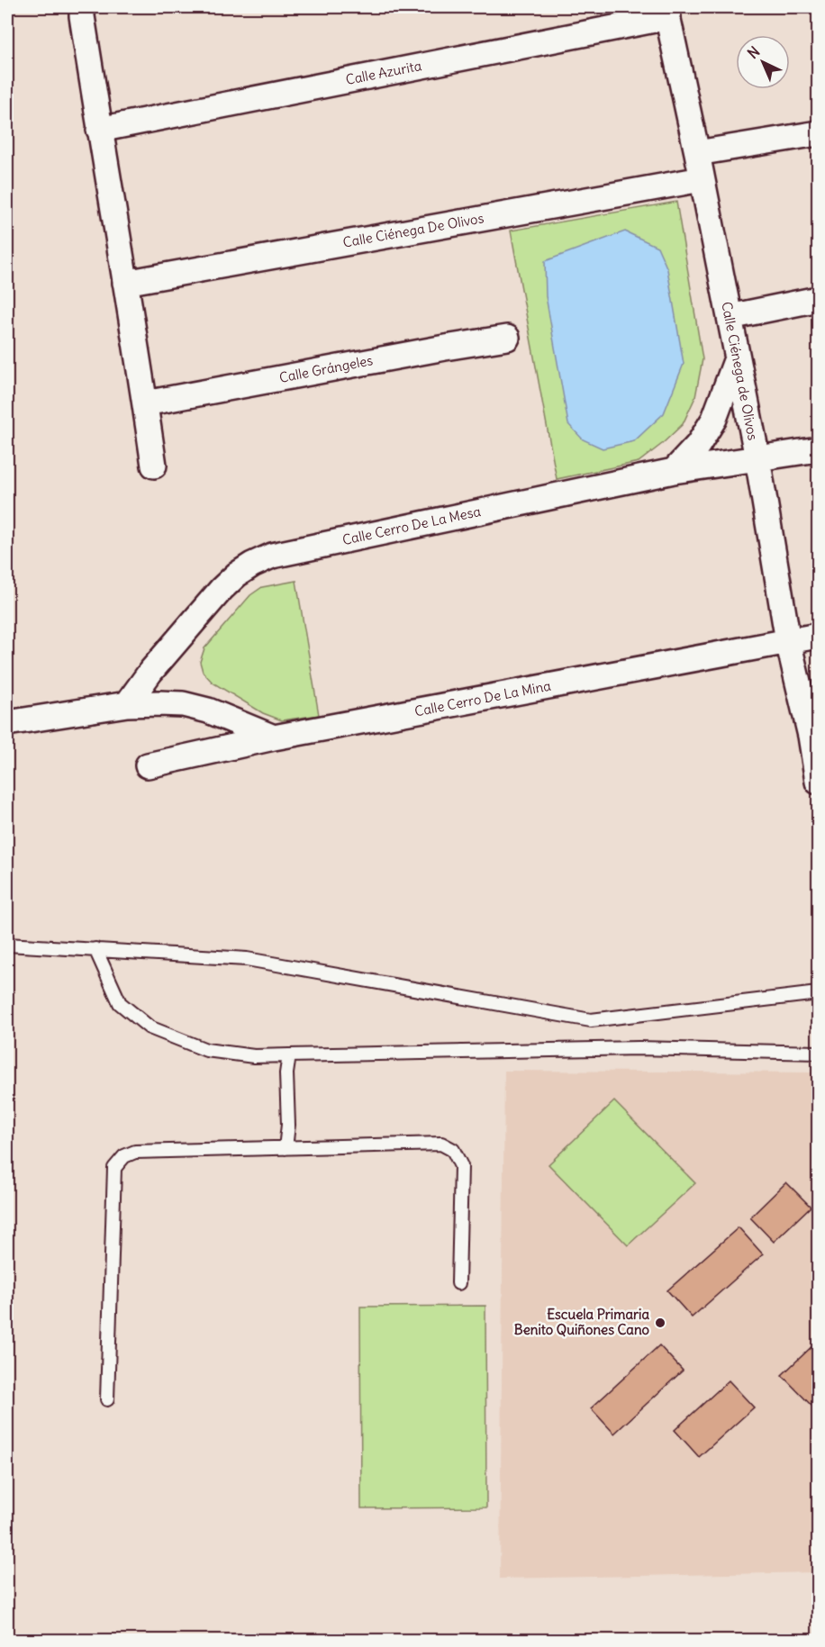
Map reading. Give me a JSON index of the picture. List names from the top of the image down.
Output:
{
  "streets": {
    "street": [
      "Calle Azurita",
      "Calle Ciénega De Olivos",
      "Calle Grángeles",
      "Calle Ciénega de Olivos",
      "Calle Cerro De La Mesa",
      "Calle Cerro De La Mina"
    ]
  },
  "crossings": [
    ["Calle Azurita", "Calle Ciénega de Olivos"],
    ["Calle Ciénega De Olivos", "Calle Ciénega de Olivos"],
    ["Calle Ciénega de Olivos", "Calle Cerro De La Mesa"],
    ["Calle Ciénega de Olivos", "Calle Cerro De La Mina"]
  ],
  "places": ["Escuela Primaria Benito Quiñones Cano"],
  "north": "top left"
}
